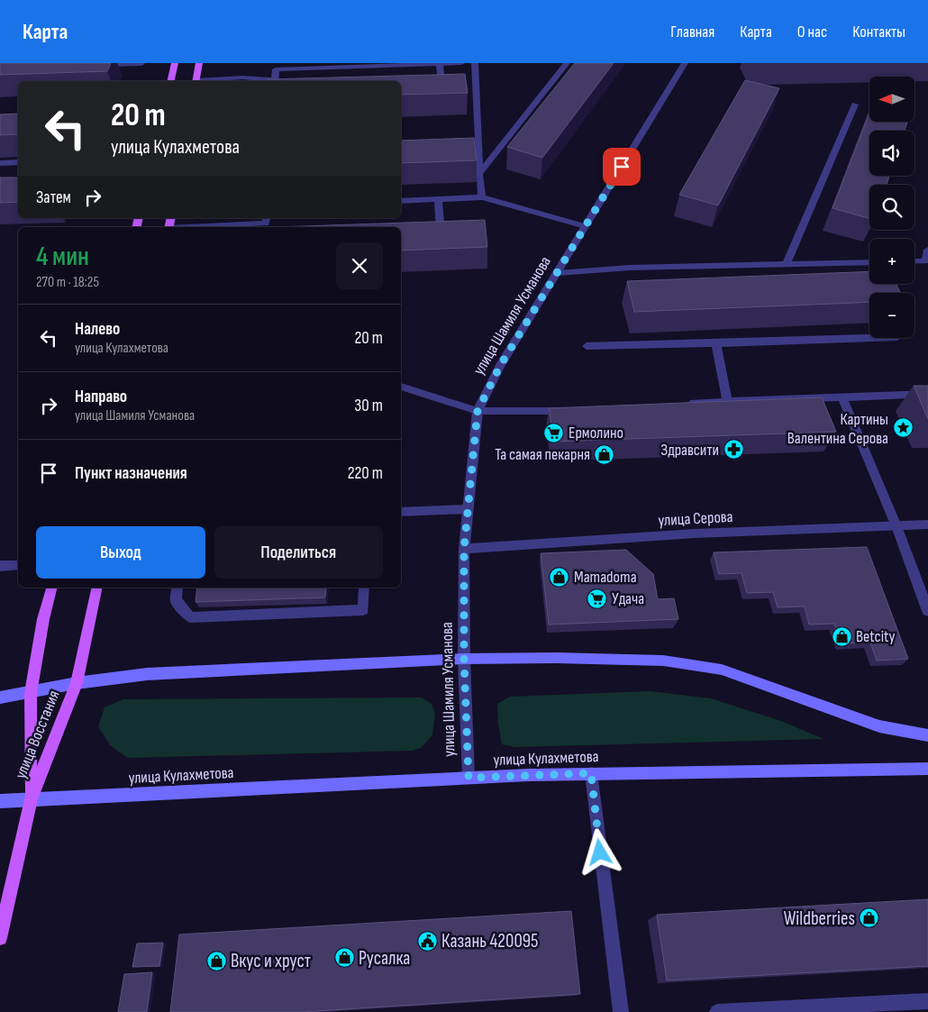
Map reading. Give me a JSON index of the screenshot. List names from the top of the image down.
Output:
{
  "streets": {
    "main road": ["улица Восстания", "улица Кулахметова"],
    "street": ["улица Шамиля Усманова", "улица Серова"]
  },
  "crossings": [
    ["улица Шамиля Усманова", "улица Серова"],
    ["улица Шамиля Усманова", "улица Кулахметова"],
    ["улица Восстания", "улица Кулахметова"]
  ],
  "places": {
    "place": ["Картины Валентина Серова"],
    "supermarket": ["Ермолино", "Удача"],
    "pharmacy": ["Здравсити"],
    "shop": [
      "Та самая пекарня",
      "Mamadoma",
      "Betcity",
      "Wildberries",
      "Русалка",
      "Вкус и хруст"
    ],
    "public building": ["Казань 420095"]
  },
  "north": "left",
  "page": {
    "header": "Карта",
    "nav": [
      "Главная",
      "Карта",
      "О нас",
      "Контакты"
    ],
    "map_buttons": ["+", "−"],
    "turn": ["20 m", "улица Кулахметова"],
    "then": "Затем",
    "heading": ["4 мин", "270 m · 18:25"],
    "list": [
      {
        "name": "Налево",
        "note": "улица Кулахметова",
        "value": "20 m"
      },
      {
        "name": "Направо",
        "note": "улица Шамиля Усманова",
        "value": "30 m"
      },
      {
        "name": "Пункт назначения",
        "value": "220 m"
      }
    ],
    "buttons": ["Выход", "Поделиться"]
  }
}
